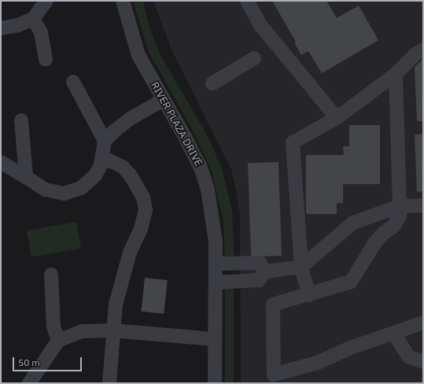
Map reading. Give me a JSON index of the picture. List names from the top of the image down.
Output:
{
  "streets": {
    "street": ["RIVER PLAZA DRIVE"]
  },
  "scale_bar": "50 m"
}
